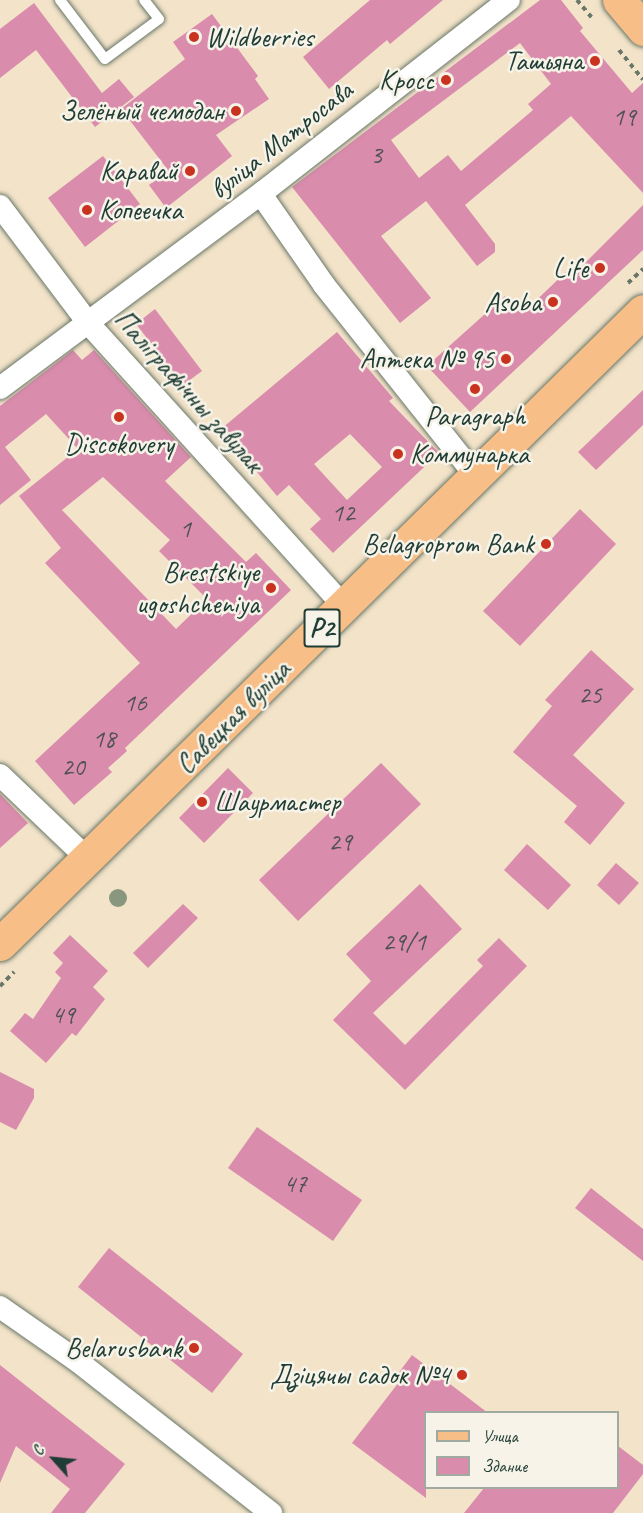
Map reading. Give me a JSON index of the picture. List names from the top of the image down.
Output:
{
  "streets": {
    "main road": ["Р2", "Савецкая вуліца"],
    "street": ["вуліца Матросава", "Паліграфічны завулак"]
  },
  "crossings": [
    ["вуліца Матросава", "Паліграфічны завулак"],
    ["Паліграфічны завулак", "Савецкая вуліца"]
  ],
  "places": [
    "Wildberries",
    "Ташьяна",
    "Кросс",
    "Зелёный чемодан",
    "Каравай",
    "Копеечка",
    "Life",
    "Asoba",
    "Аптека № 95",
    "Paragraph",
    "Discokovery",
    "Коммунарка",
    "Belagroprom Bank",
    "Brestskiye ugoshcheniya",
    "Шаурмастер",
    "Belarusbank",
    "Дзіцячы садок №4"
  ],
  "house_numbers": [
    "19",
    "3",
    "12",
    "1",
    "25",
    "16",
    "18",
    "20",
    "29",
    "29/1",
    "49",
    "47"
  ],
  "legend": ["Улица", "Здание"],
  "north": "top left"
}
